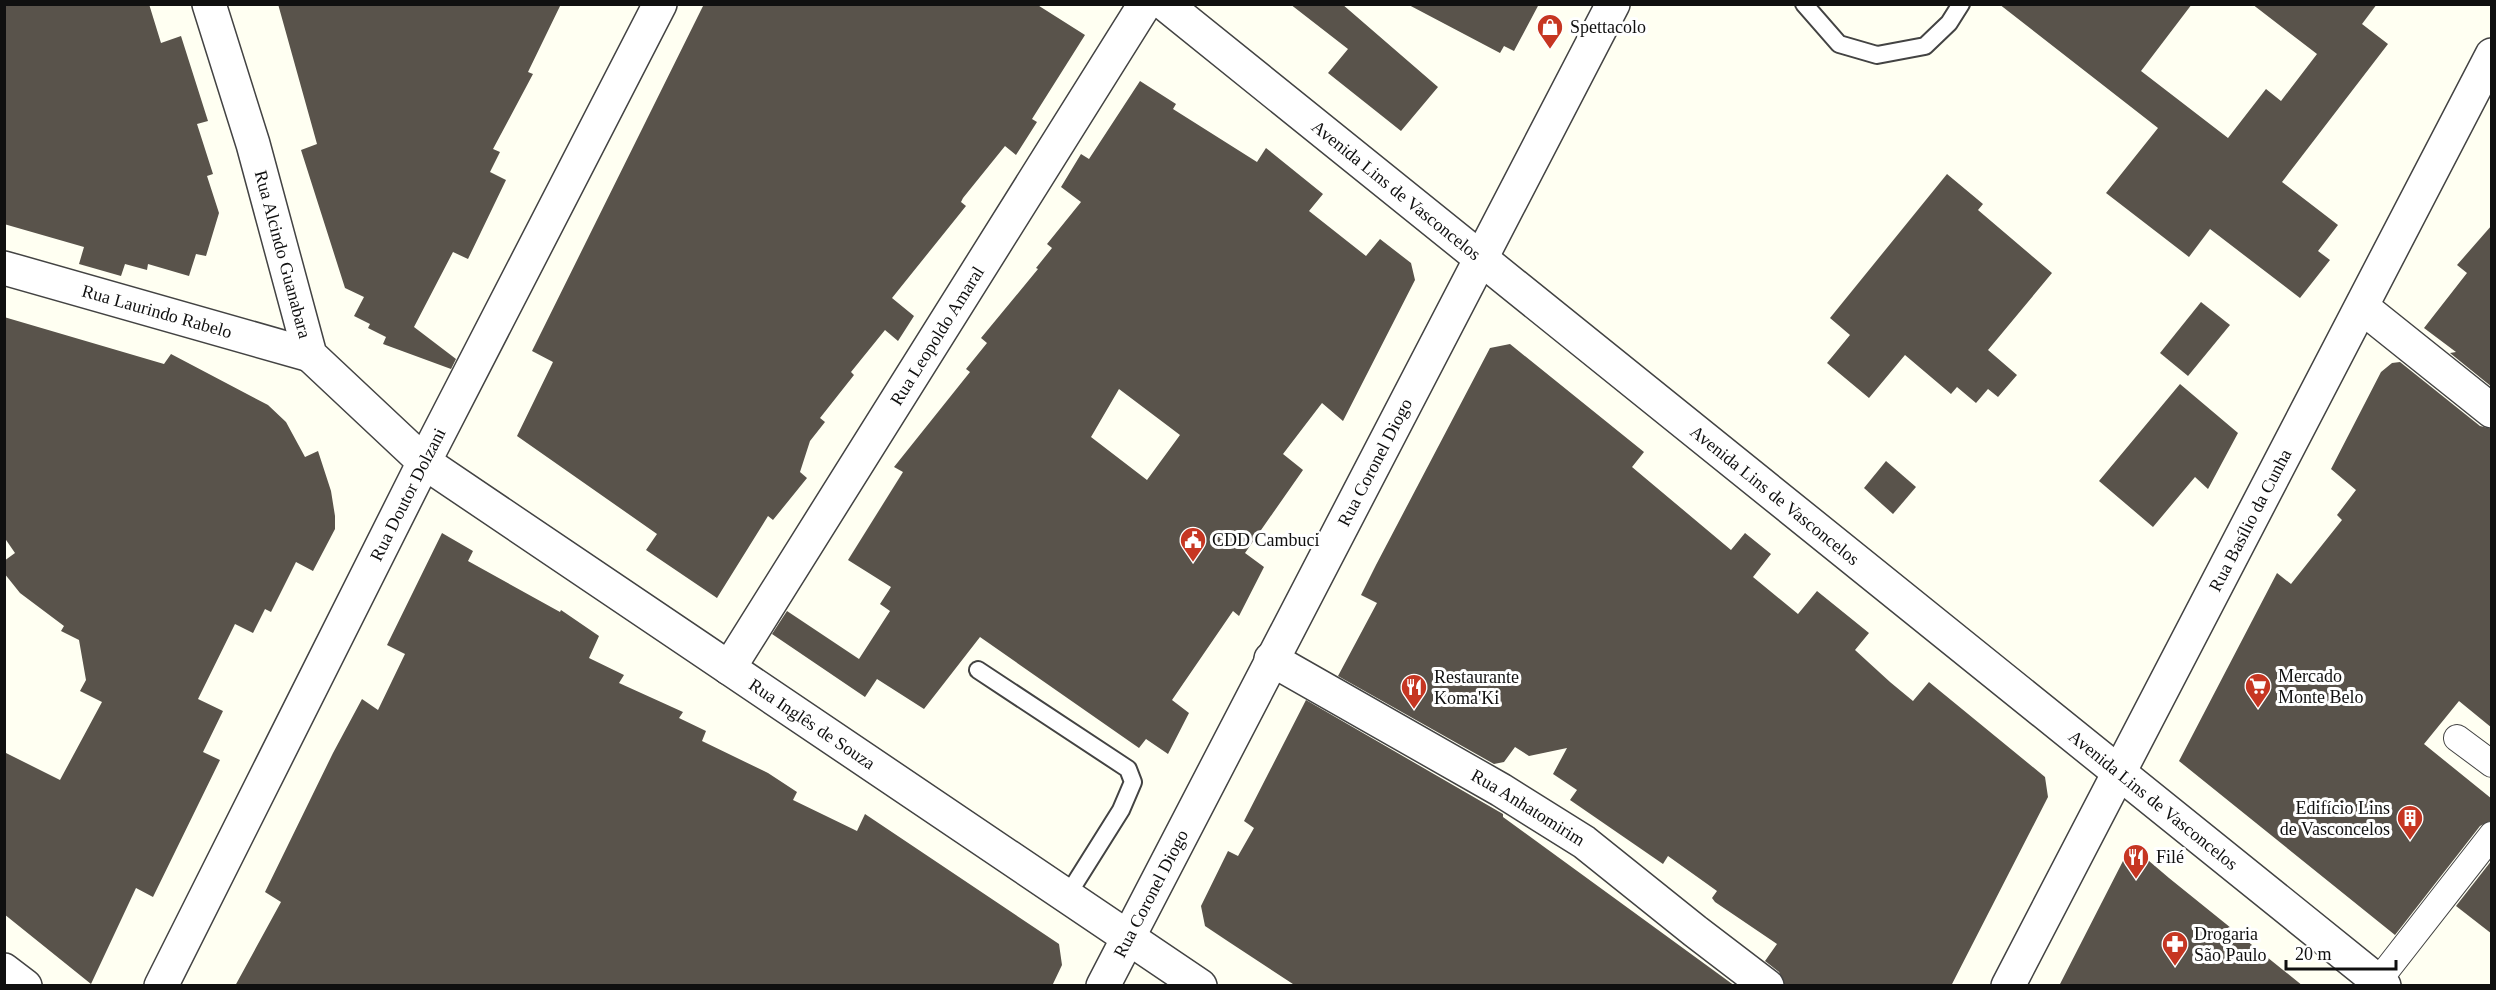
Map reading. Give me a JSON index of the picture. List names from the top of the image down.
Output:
{
  "streets": {
    "street": [
      "Avenida Lins de Vasconcelos",
      "Rua Alcindo Guanabara",
      "Rua Laurindo Rabelo",
      "Rua Leopoldo Amaral",
      "Rua Coronel Diogo",
      "Rua Doutor Dolzani",
      "Rua Basílio da Cunha",
      "Rua Inglês de Souza",
      "Rua Anhatomirim"
    ]
  },
  "crossings": [
    ["Avenida Lins de Vasconcelos", "Rua Coronel Diogo"],
    ["Avenida Lins de Vasconcelos", "Rua Basílio da Cunha"],
    ["Rua Alcindo Guanabara", "Rua Laurindo Rabelo"],
    ["Rua Alcindo Guanabara", "Rua Doutor Dolzani"],
    ["Rua Alcindo Guanabara", "Rua Inglês de Souza"],
    ["Rua Leopoldo Amaral", "Rua Inglês de Souza"],
    ["Rua Coronel Diogo", "Rua Inglês de Souza"],
    ["Rua Coronel Diogo", "Rua Anhatomirim"],
    ["Rua Doutor Dolzani", "Rua Inglês de Souza"]
  ],
  "places": {
    "shop": ["Spettacolo"],
    "public building": ["CDD Cambuci"],
    "supermarket": ["Mercado Monte Belo"],
    "restaurant": ["Restaurante Koma'Ki", "Filé"],
    "building": ["Edifício Lins de Vasconcelos"],
    "pharmacy": ["Drogaria São Paulo"]
  },
  "scale_bar": "20 m"
}
